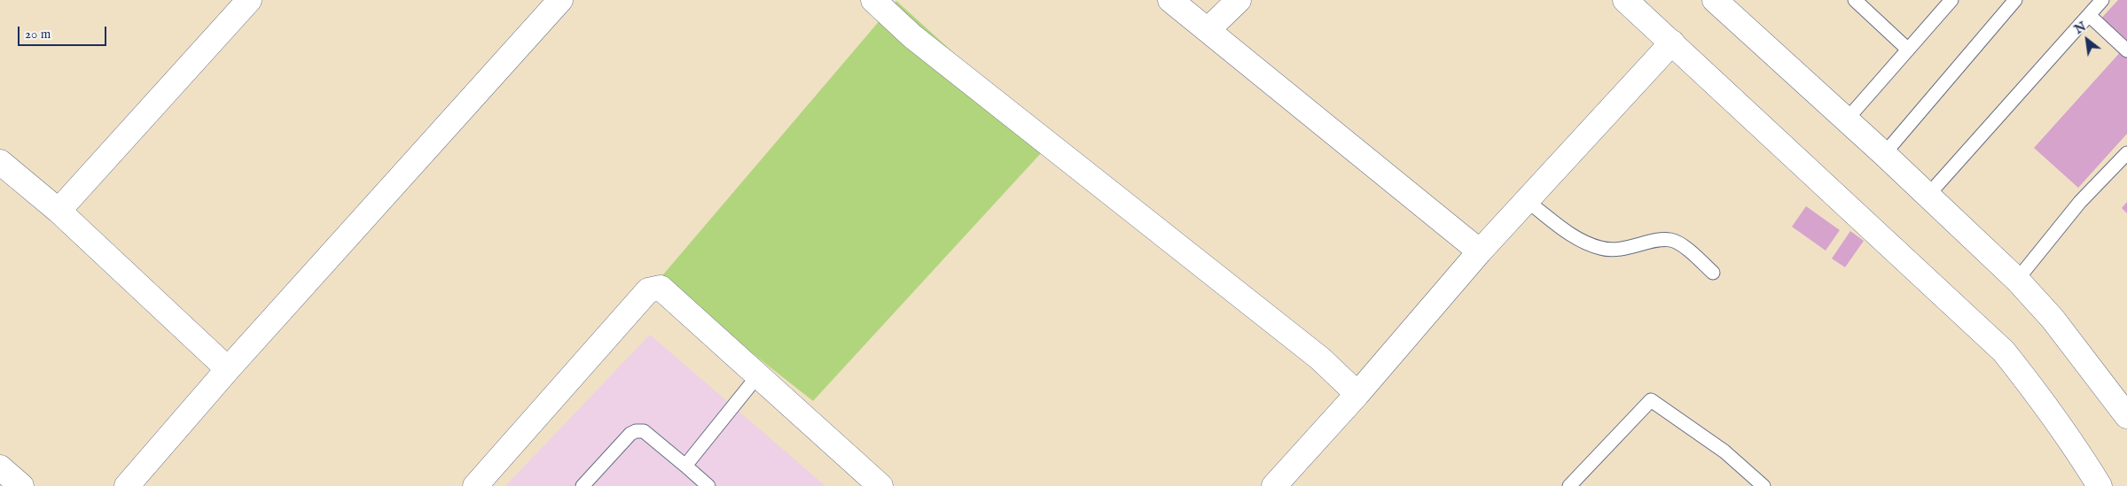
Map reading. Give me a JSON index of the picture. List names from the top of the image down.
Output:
{
  "scale_bar": "20 m",
  "north": "top left"
}
